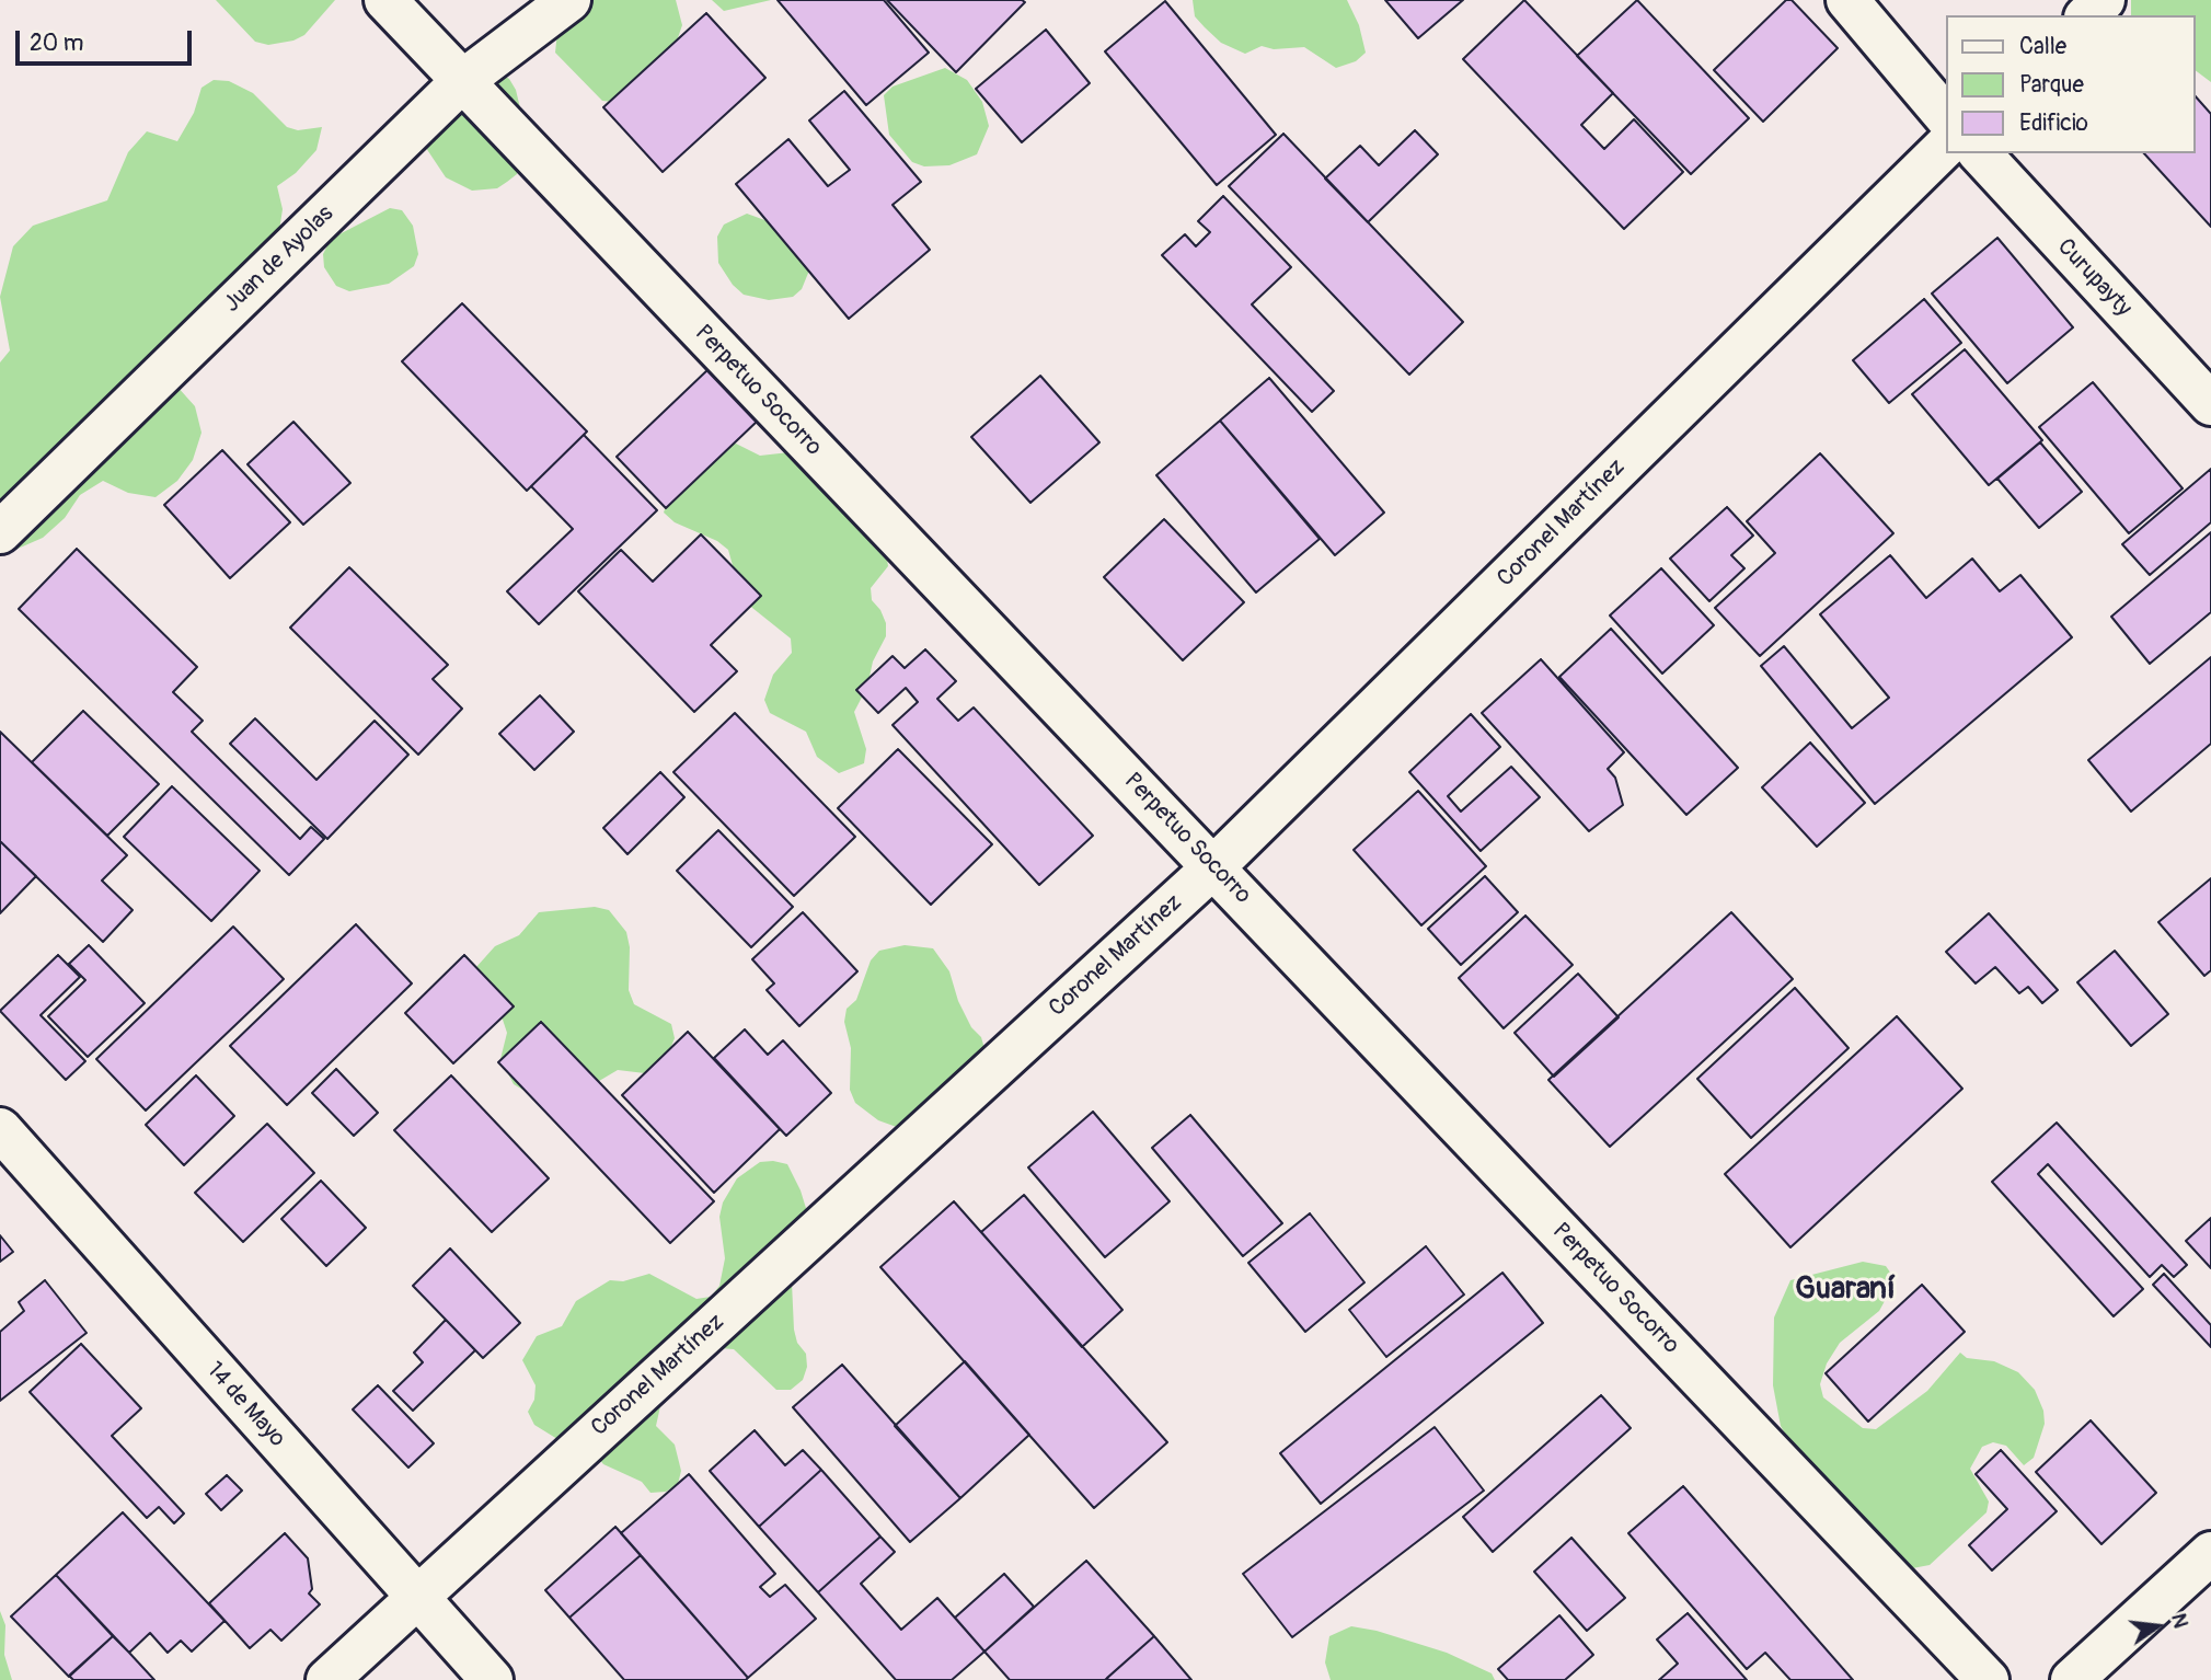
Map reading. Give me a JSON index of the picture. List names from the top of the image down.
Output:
{
  "streets": {
    "street": [
      "Juan de Ayolas",
      "Curupayty",
      "Perpetuo Socorro",
      "Coronel Martínez",
      "14 de Mayo"
    ]
  },
  "crossings": [
    ["Juan de Ayolas", "Perpetuo Socorro"],
    ["Perpetuo Socorro", "Coronel Martínez"],
    ["Coronel Martínez", "14 de Mayo"]
  ],
  "districts": ["Guaraní"],
  "legend": ["Calle", "Parque", "Edificio"],
  "scale_bar": "20 m",
  "north": "right"
}
